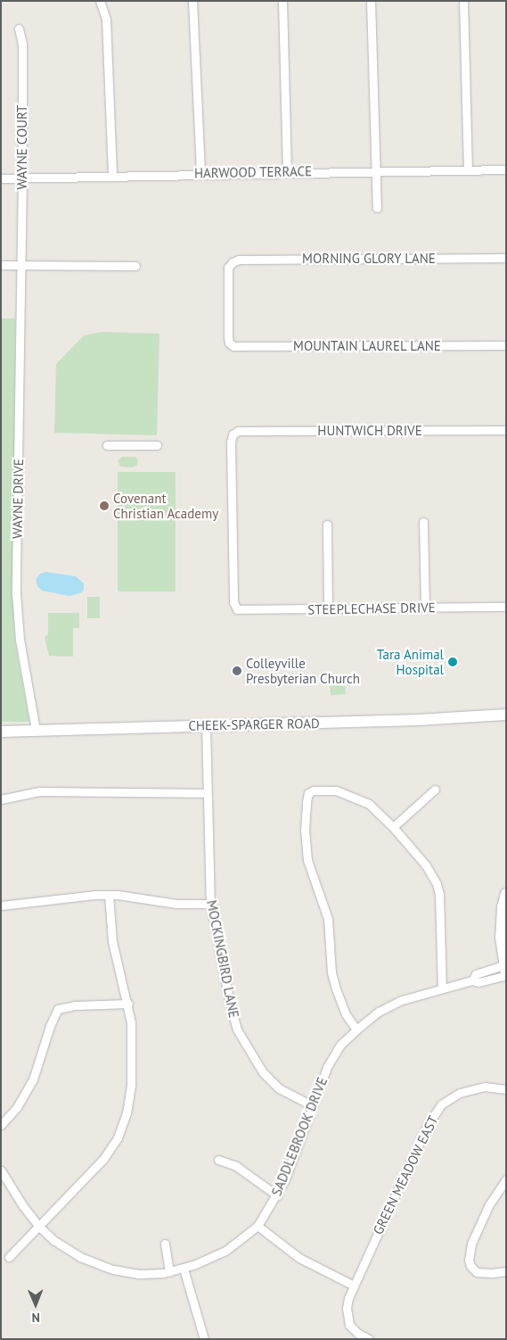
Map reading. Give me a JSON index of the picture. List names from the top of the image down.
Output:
{
  "streets": {
    "main road": ["CHEEK-SPARGER ROAD"],
    "street": [
      "WAYNE COURT",
      "HARWOOD TERRACE",
      "MORNING GLORY LANE",
      "MOUNTAIN LAUREL LANE",
      "HUNTWICH DRIVE",
      "WAYNE DRIVE",
      "STEEPLECHASE DRIVE",
      "MOCKINGBIRD LANE",
      "SADDLEBROOK DRIVE",
      "GREEN MEADOW EAST"
    ]
  },
  "crossings": [
    ["WAYNE COURT", "HARWOOD TERRACE"],
    ["WAYNE COURT", "WAYNE DRIVE"],
    ["MORNING GLORY LANE", "MOUNTAIN LAUREL LANE"],
    ["HUNTWICH DRIVE", "STEEPLECHASE DRIVE"],
    ["WAYNE DRIVE", "CHEEK-SPARGER ROAD"],
    ["CHEEK-SPARGER ROAD", "MOCKINGBIRD LANE"],
    ["MOCKINGBIRD LANE", "SADDLEBROOK DRIVE"]
  ],
  "places": ["Covenant Christian Academy", "Tara Animal Hospital", "Colleyville Presbyterian Church"],
  "north": "bottom"
}
